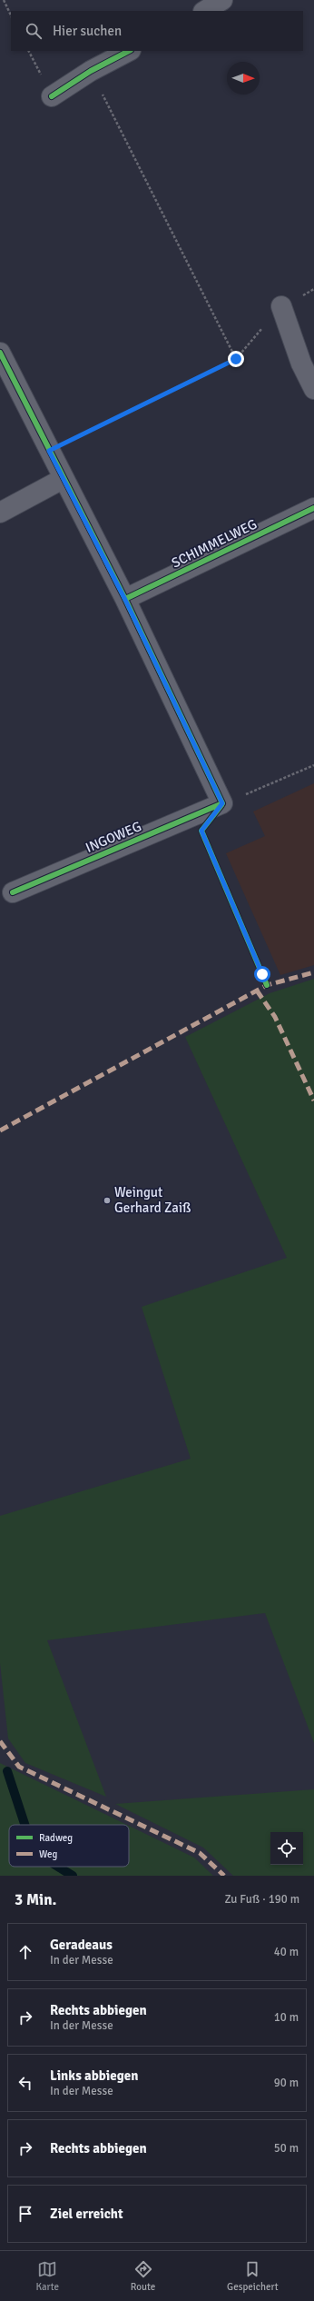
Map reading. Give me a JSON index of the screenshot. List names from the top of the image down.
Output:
{
  "streets": {
    "street": ["SCHIMMELWEG", "INGOWEG"]
  },
  "places": ["Weingut Gerhard Zaiß"],
  "legend": ["Radweg", "Weg"],
  "north": "right",
  "page": {
    "search": "Hier suchen",
    "heading": ["3 Min.", "Zu Fuß · 190 m"],
    "list": [
      ["Geradeaus", "In der Messe", "40 m"],
      ["Rechts abbiegen", "In der Messe", "10 m"],
      ["Links abbiegen", "In der Messe", "90 m"],
      ["Rechts abbiegen", "50 m"],
      "Ziel erreicht"
    ],
    "nav": ["Karte", "Route", "Gespeichert"]
  }
}
